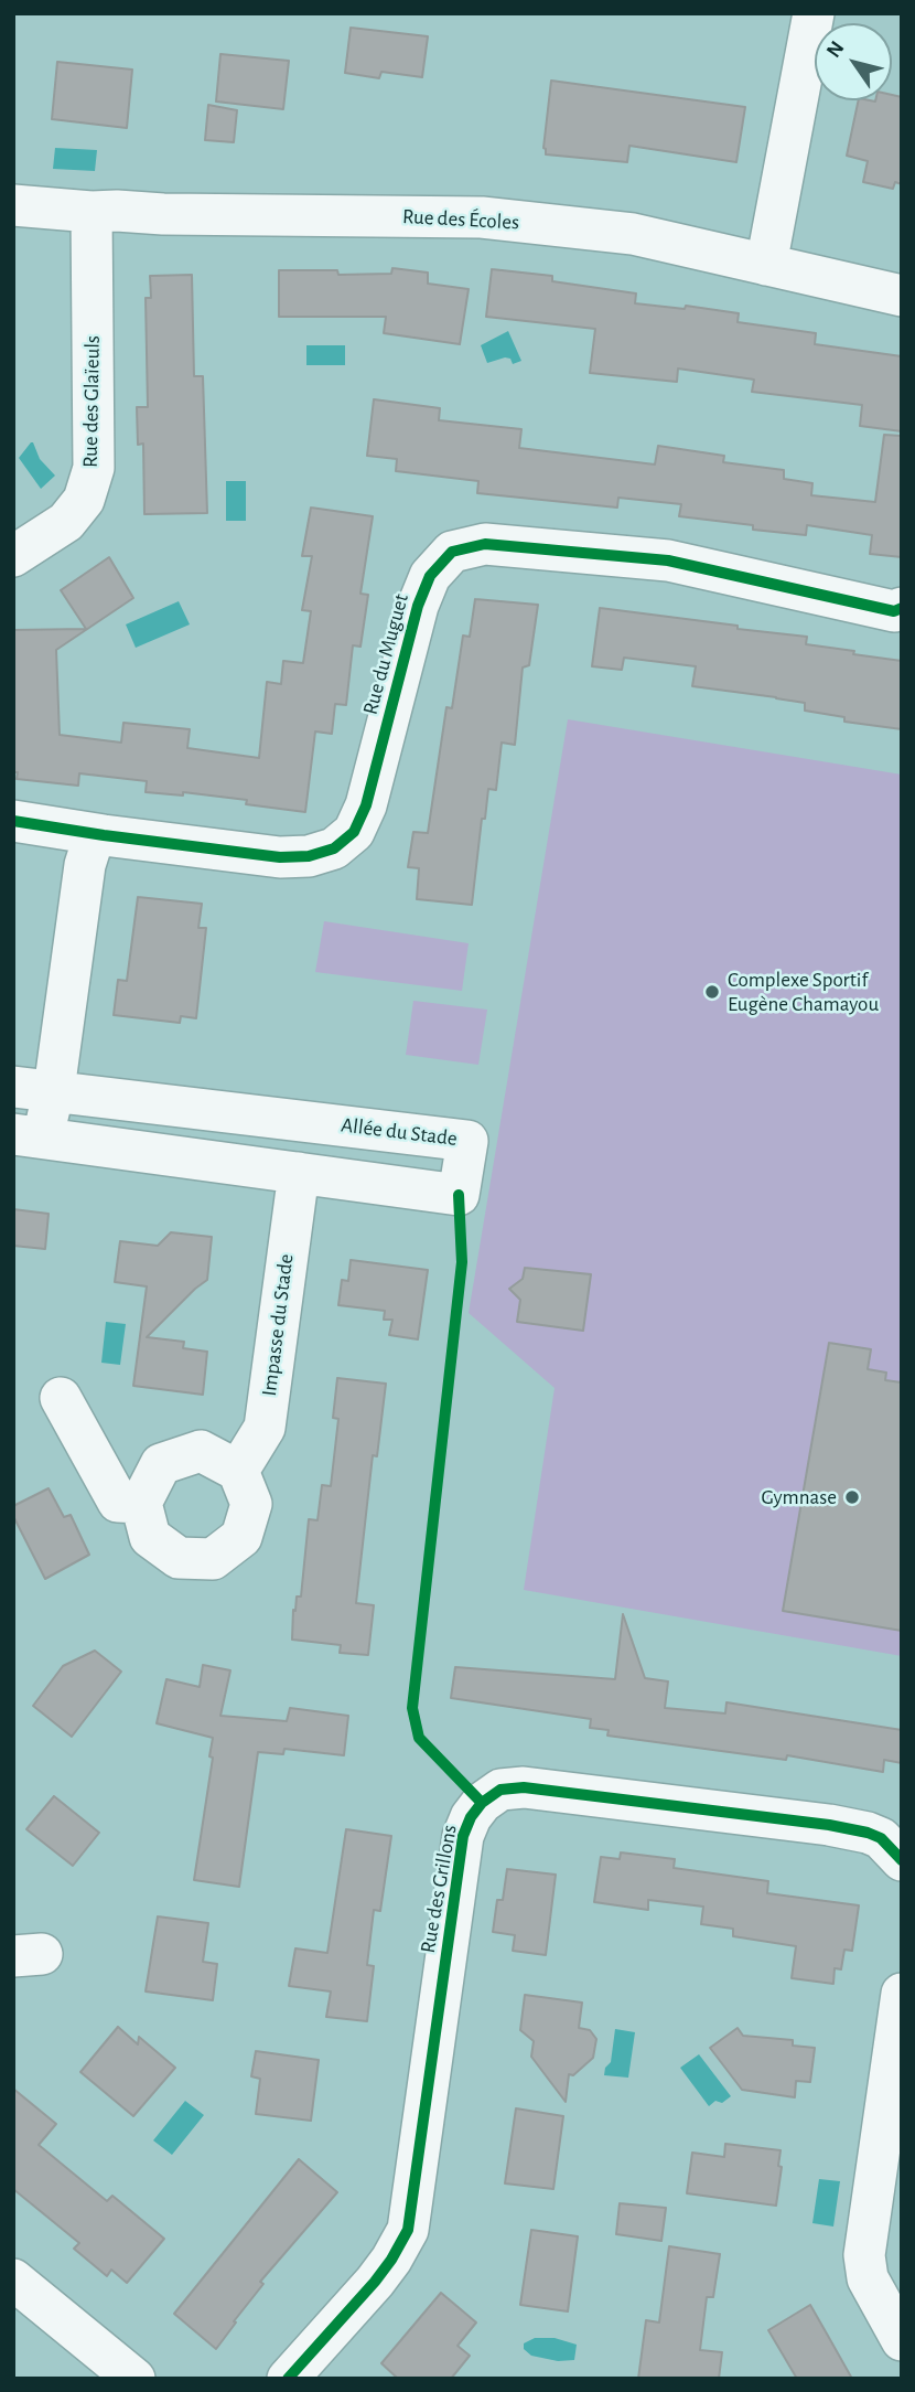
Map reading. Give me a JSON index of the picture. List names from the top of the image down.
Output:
{
  "streets": {
    "street": [
      "Rue des Écoles",
      "Rue des Glaïeuls",
      "Rue du Muguet",
      "Allée du Stade",
      "Impasse du Stade",
      "Rue des Grillons"
    ]
  },
  "crossings": [
    ["Rue des Écoles", "Rue des Glaïeuls"],
    ["Allée du Stade", "Impasse du Stade"]
  ],
  "places": ["Complexe Sportif Eugène Chamayou", "Gymnase"],
  "north": "top left"
}
